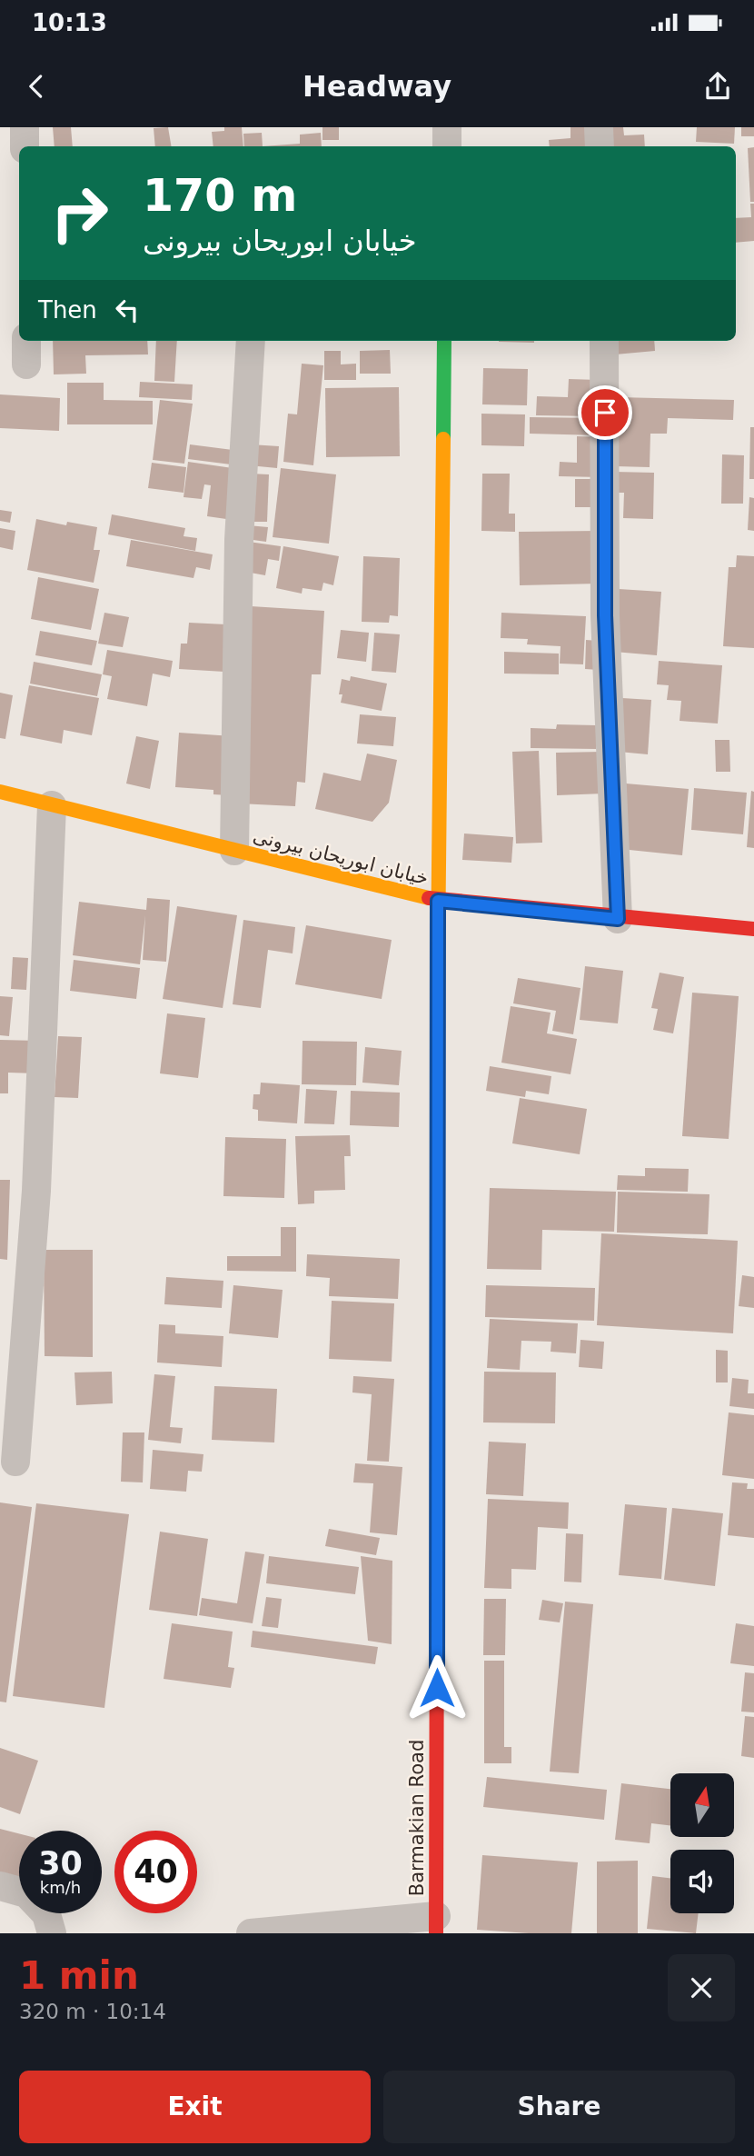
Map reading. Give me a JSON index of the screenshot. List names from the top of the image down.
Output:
{
  "streets": {
    "street": ["خیابان ابوریحان بیرونی", "Barmakian Road"]
  },
  "crossings": [
    ["خیابان ابوریحان بیرونی", "Barmakian Road"]
  ],
  "north": "top",
  "page": {
    "status": "10:13",
    "header": "Headway",
    "turn": ["170 m", "خیابان ابوریحان بیرونی"],
    "then": "Then",
    "speed": "30 km/h",
    "limit": "40",
    "heading": ["1 min", "320 m · 10:14"],
    "buttons": ["Exit", "Share"]
  }
}
